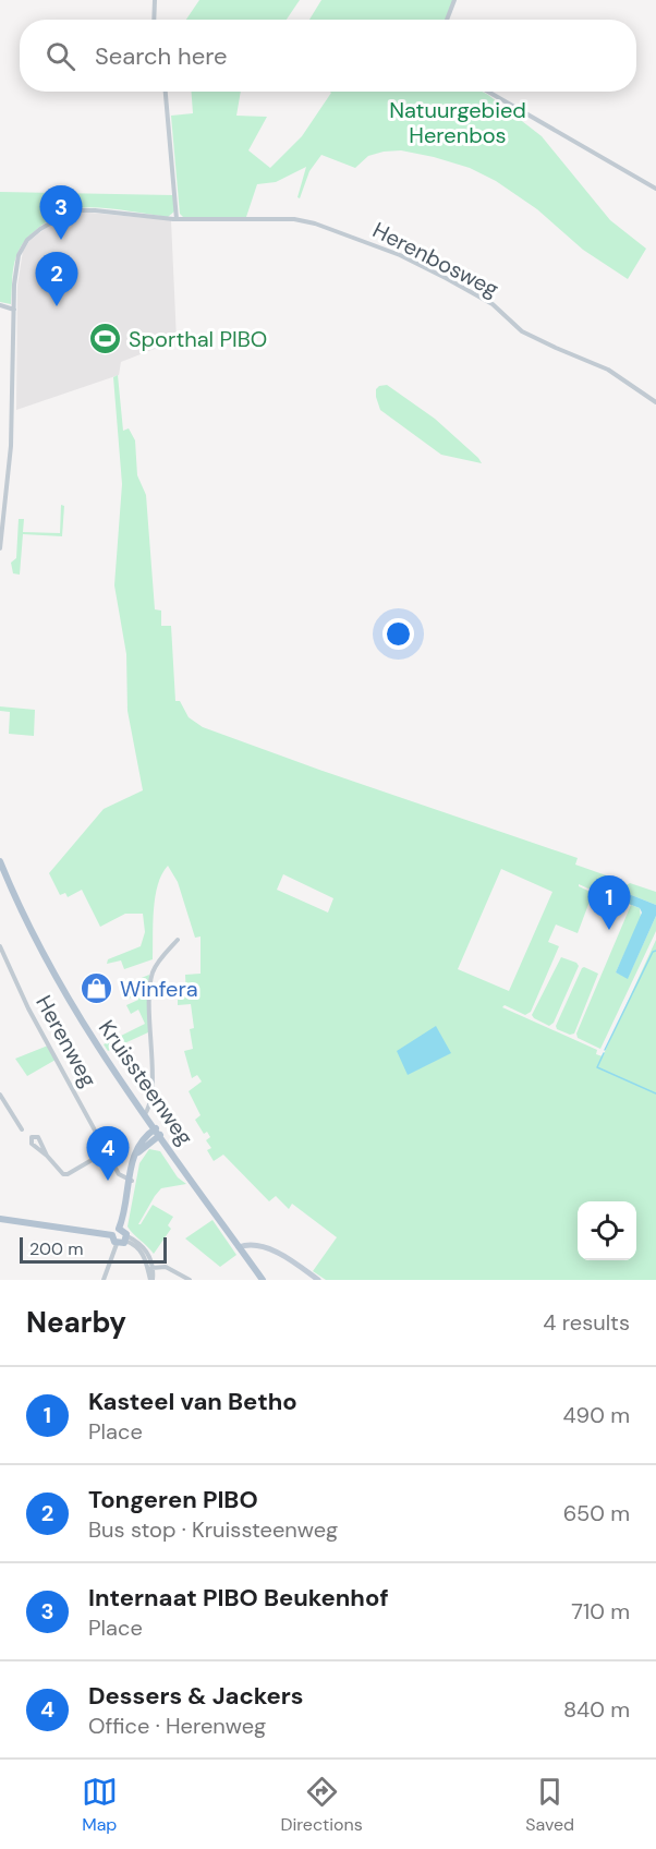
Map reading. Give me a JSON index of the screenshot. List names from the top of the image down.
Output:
{
  "streets": {
    "main road": ["Kruissteenweg"],
    "street": ["Herenbosweg", "Herenweg"]
  },
  "parks": ["Natuurgebied Herenbos"],
  "places": {
    "sports": ["Sporthal PIBO"],
    "shop": ["Winfera"]
  },
  "scale_bar": "200 m",
  "page": {
    "search": "Search here",
    "pins": [
      "3",
      "2",
      "1",
      "4"
    ],
    "scale": "200 m",
    "heading": ["Nearby", "4 results"],
    "list": [
      {
        "mark": "1",
        "name": "Kasteel van Betho",
        "note": "Place",
        "value": "490 m"
      },
      {
        "mark": "2",
        "name": "Tongeren PIBO",
        "note": "Bus stop · Kruissteenweg",
        "value": "650 m"
      },
      {
        "mark": "3",
        "name": "Internaat PIBO Beukenhof",
        "note": "Place",
        "value": "710 m"
      },
      {
        "mark": "4",
        "name": "Dessers & Jackers",
        "note": "Office · Herenweg",
        "value": "840 m"
      }
    ],
    "nav": ["Map", "Directions", "Saved"]
  }
}
